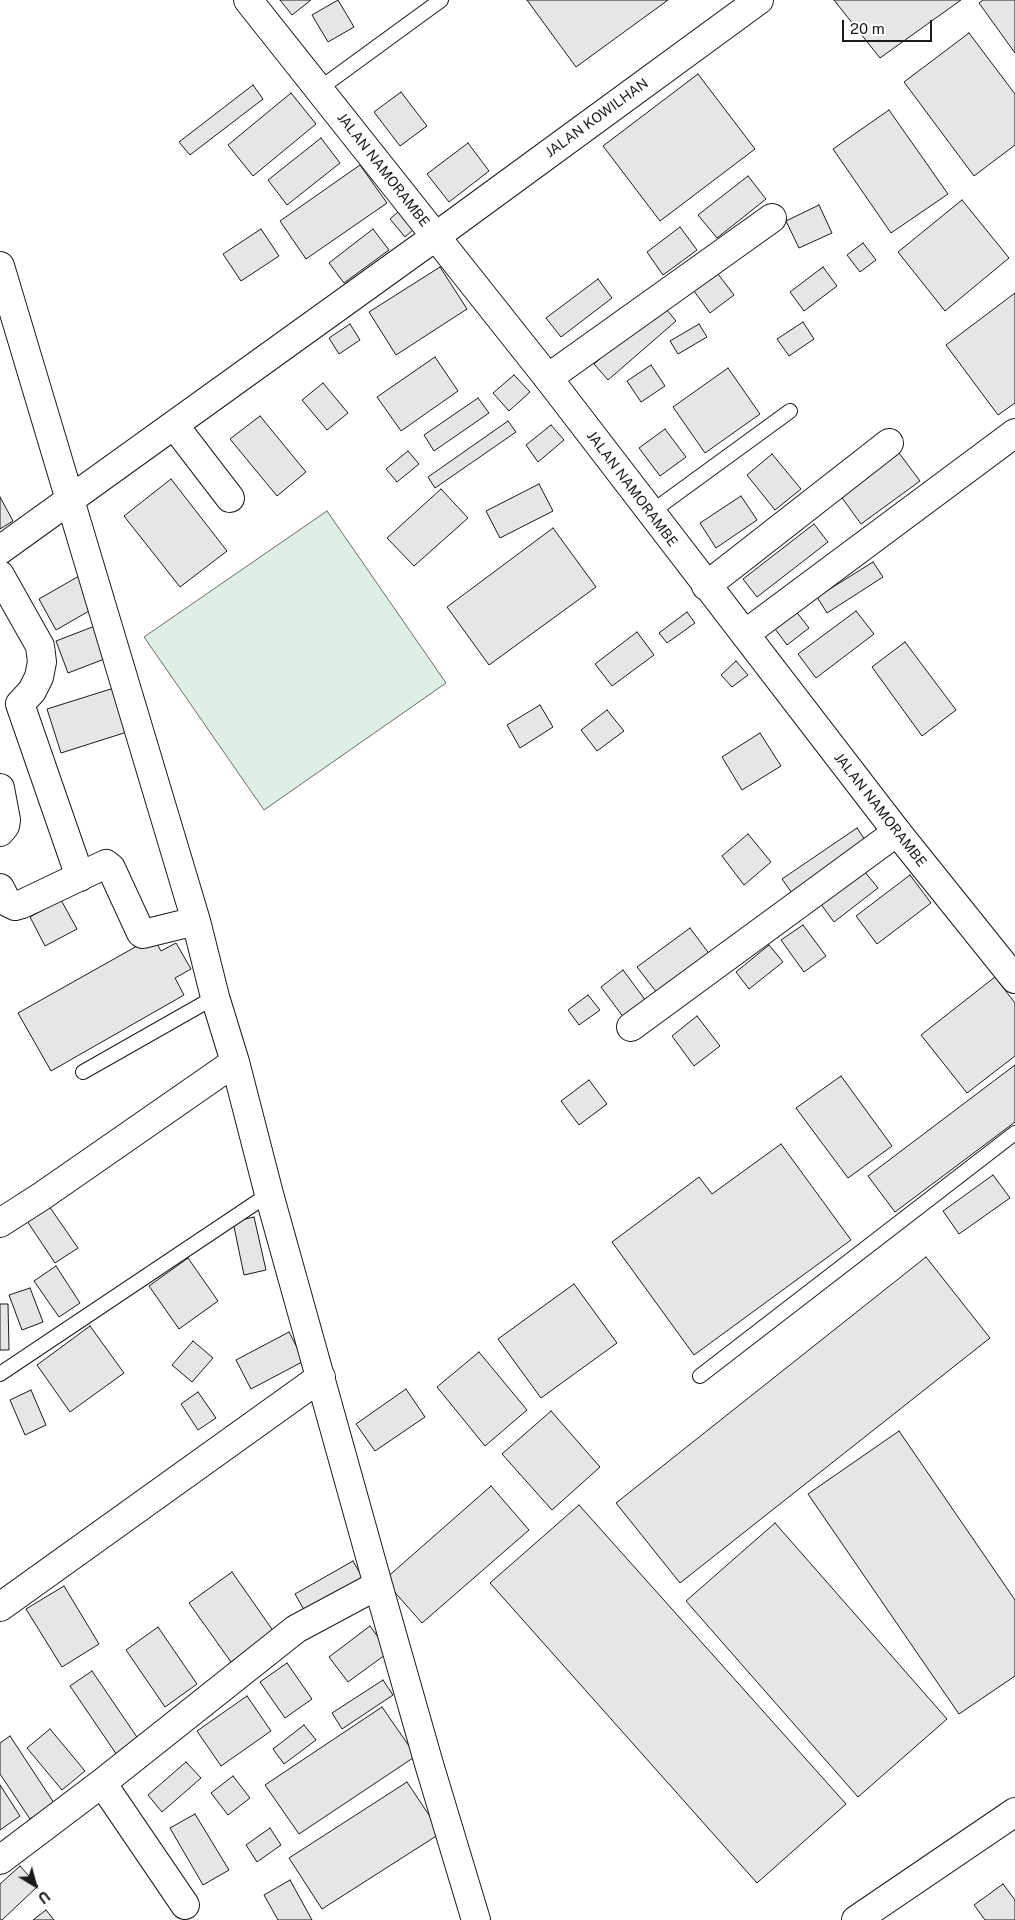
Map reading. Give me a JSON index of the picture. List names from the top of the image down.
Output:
{
  "streets": {
    "street": ["JALAN KOWILHAN", "JALAN NAMORAMBE"]
  },
  "crossings": [
    ["JALAN KOWILHAN", "JALAN NAMORAMBE"]
  ],
  "scale_bar": "20 m",
  "north": "bottom right"
}
